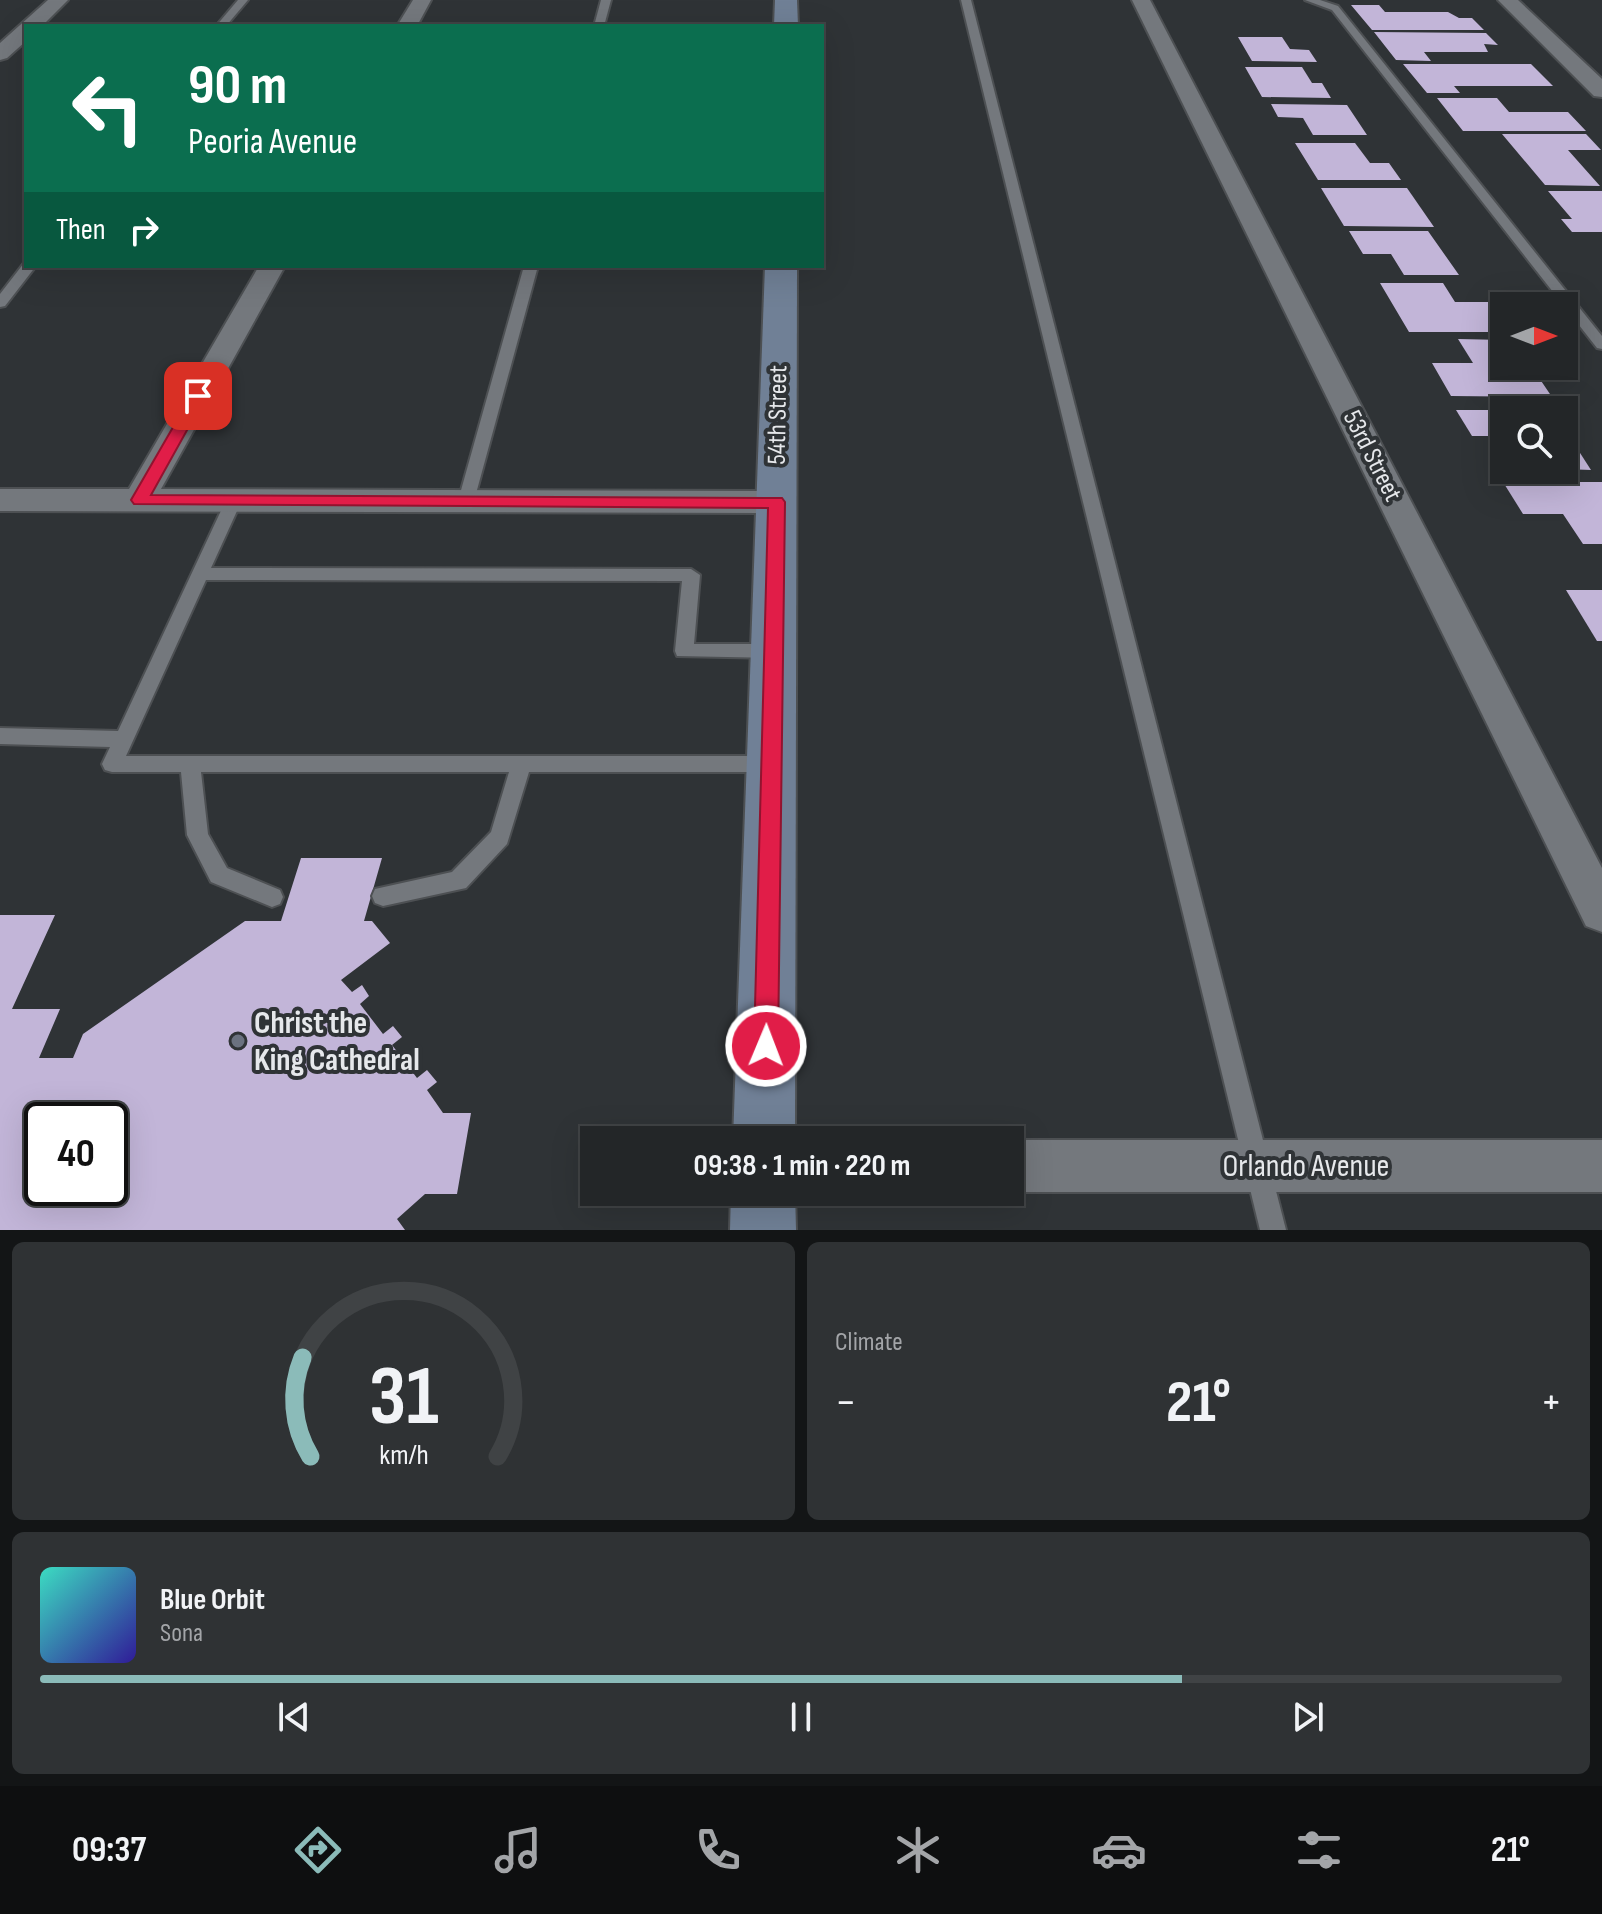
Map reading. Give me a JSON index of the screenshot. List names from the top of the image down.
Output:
{
  "streets": {
    "street": ["54th Street", "53rd Street", "Orlando Avenue"]
  },
  "places": ["Christ the King Cathedral"],
  "north": "right",
  "page": {
    "turn": ["90 m", "Peoria Avenue"],
    "then": "Then",
    "limit": "40",
    "trip": "09:38 · 1 min · 220 m",
    "tile": "Climate",
    "heat": ["−", "21°", "+"],
    "song": ["Blue Orbit", "Sona"],
    "tabs": ["09:37", "21°"],
    "gauge": ["31", "km/h"]
  }
}
